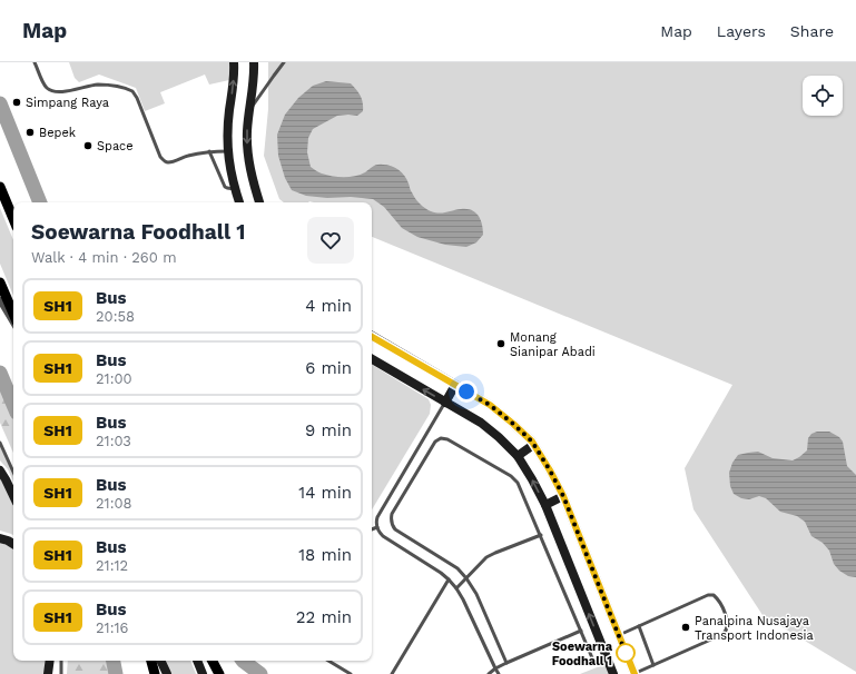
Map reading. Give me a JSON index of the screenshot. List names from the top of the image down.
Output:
{
  "places": [
    "Simpang Raya",
    "Bepek",
    "Space",
    "Monang Sianipar Abadi",
    "Panalpina Nusajaya Transport Indonesia",
    "Soewarna Foodhall 1"
  ],
  "lines": ["bus line SH1"],
  "page": {
    "header": "Map",
    "nav": ["Map", "Layers", "Share"],
    "heading": ["Soewarna Foodhall 1", "Walk · 4 min · 260 m"],
    "list": [
      {
        "mark": "SH1",
        "name": "Bus",
        "note": "20:58",
        "value": "4 min"
      },
      {
        "mark": "SH1",
        "name": "Bus",
        "note": "21:00",
        "value": "6 min"
      },
      {
        "mark": "SH1",
        "name": "Bus",
        "note": "21:03",
        "value": "9 min"
      },
      {
        "mark": "SH1",
        "name": "Bus",
        "note": "21:08",
        "value": "14 min"
      },
      {
        "mark": "SH1",
        "name": "Bus",
        "note": "21:12",
        "value": "18 min"
      },
      {
        "mark": "SH1",
        "name": "Bus",
        "note": "21:16",
        "value": "22 min"
      }
    ]
  }
}
